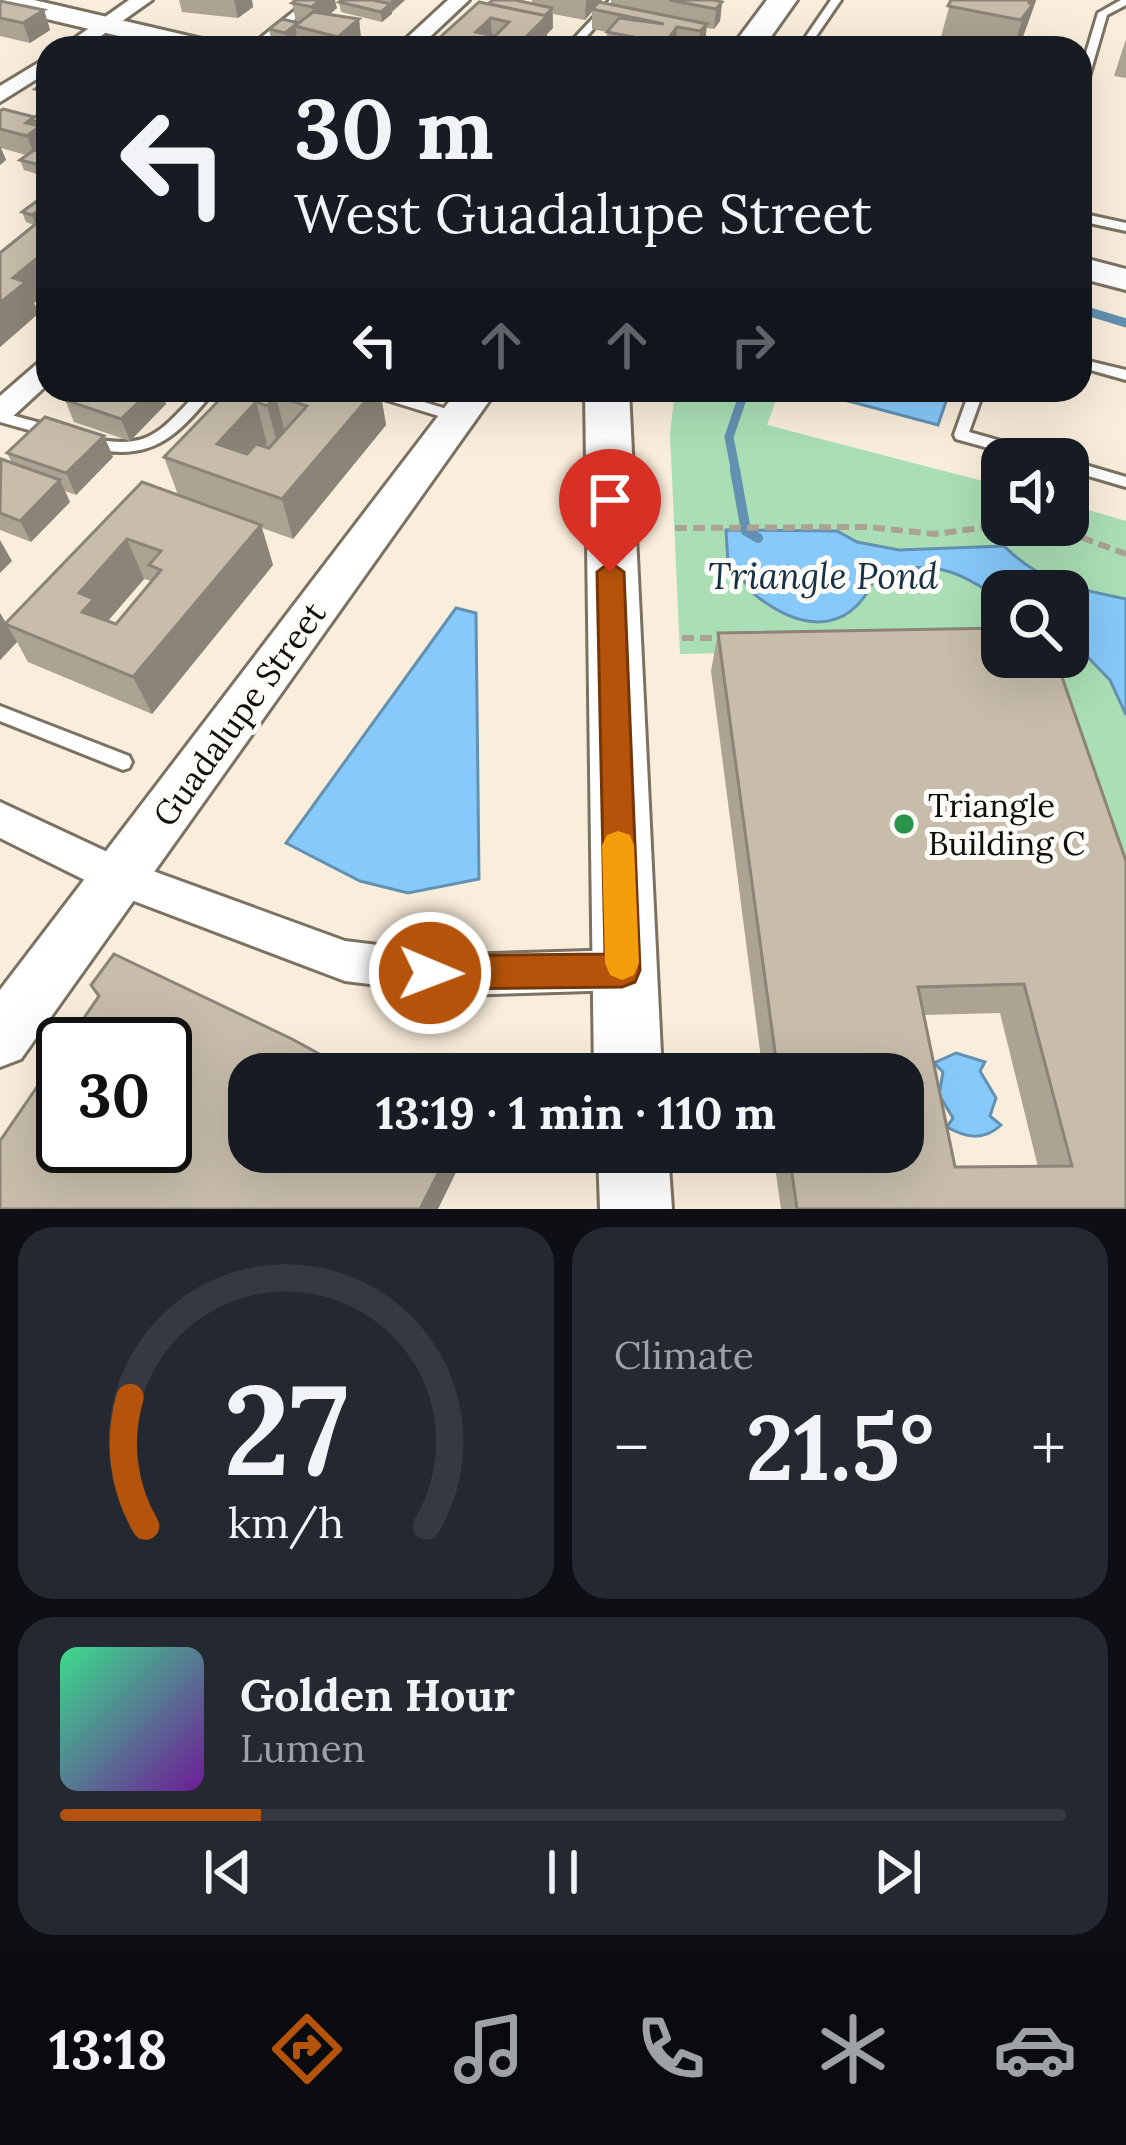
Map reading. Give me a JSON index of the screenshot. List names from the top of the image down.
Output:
{
  "streets": {
    "street": ["Guadalupe Street"]
  },
  "water": ["Triangle Pond"],
  "places": ["Triangle Building C"],
  "page": {
    "turn": ["30 m", "West Guadalupe Street"],
    "limit": "30",
    "trip": "13:19 · 1 min · 110 m",
    "tile": "Climate",
    "heat": ["−", "21.5°", "+"],
    "song": ["Golden Hour", "Lumen"],
    "tabs": "13:18",
    "gauge": ["27", "km/h"]
  }
}
